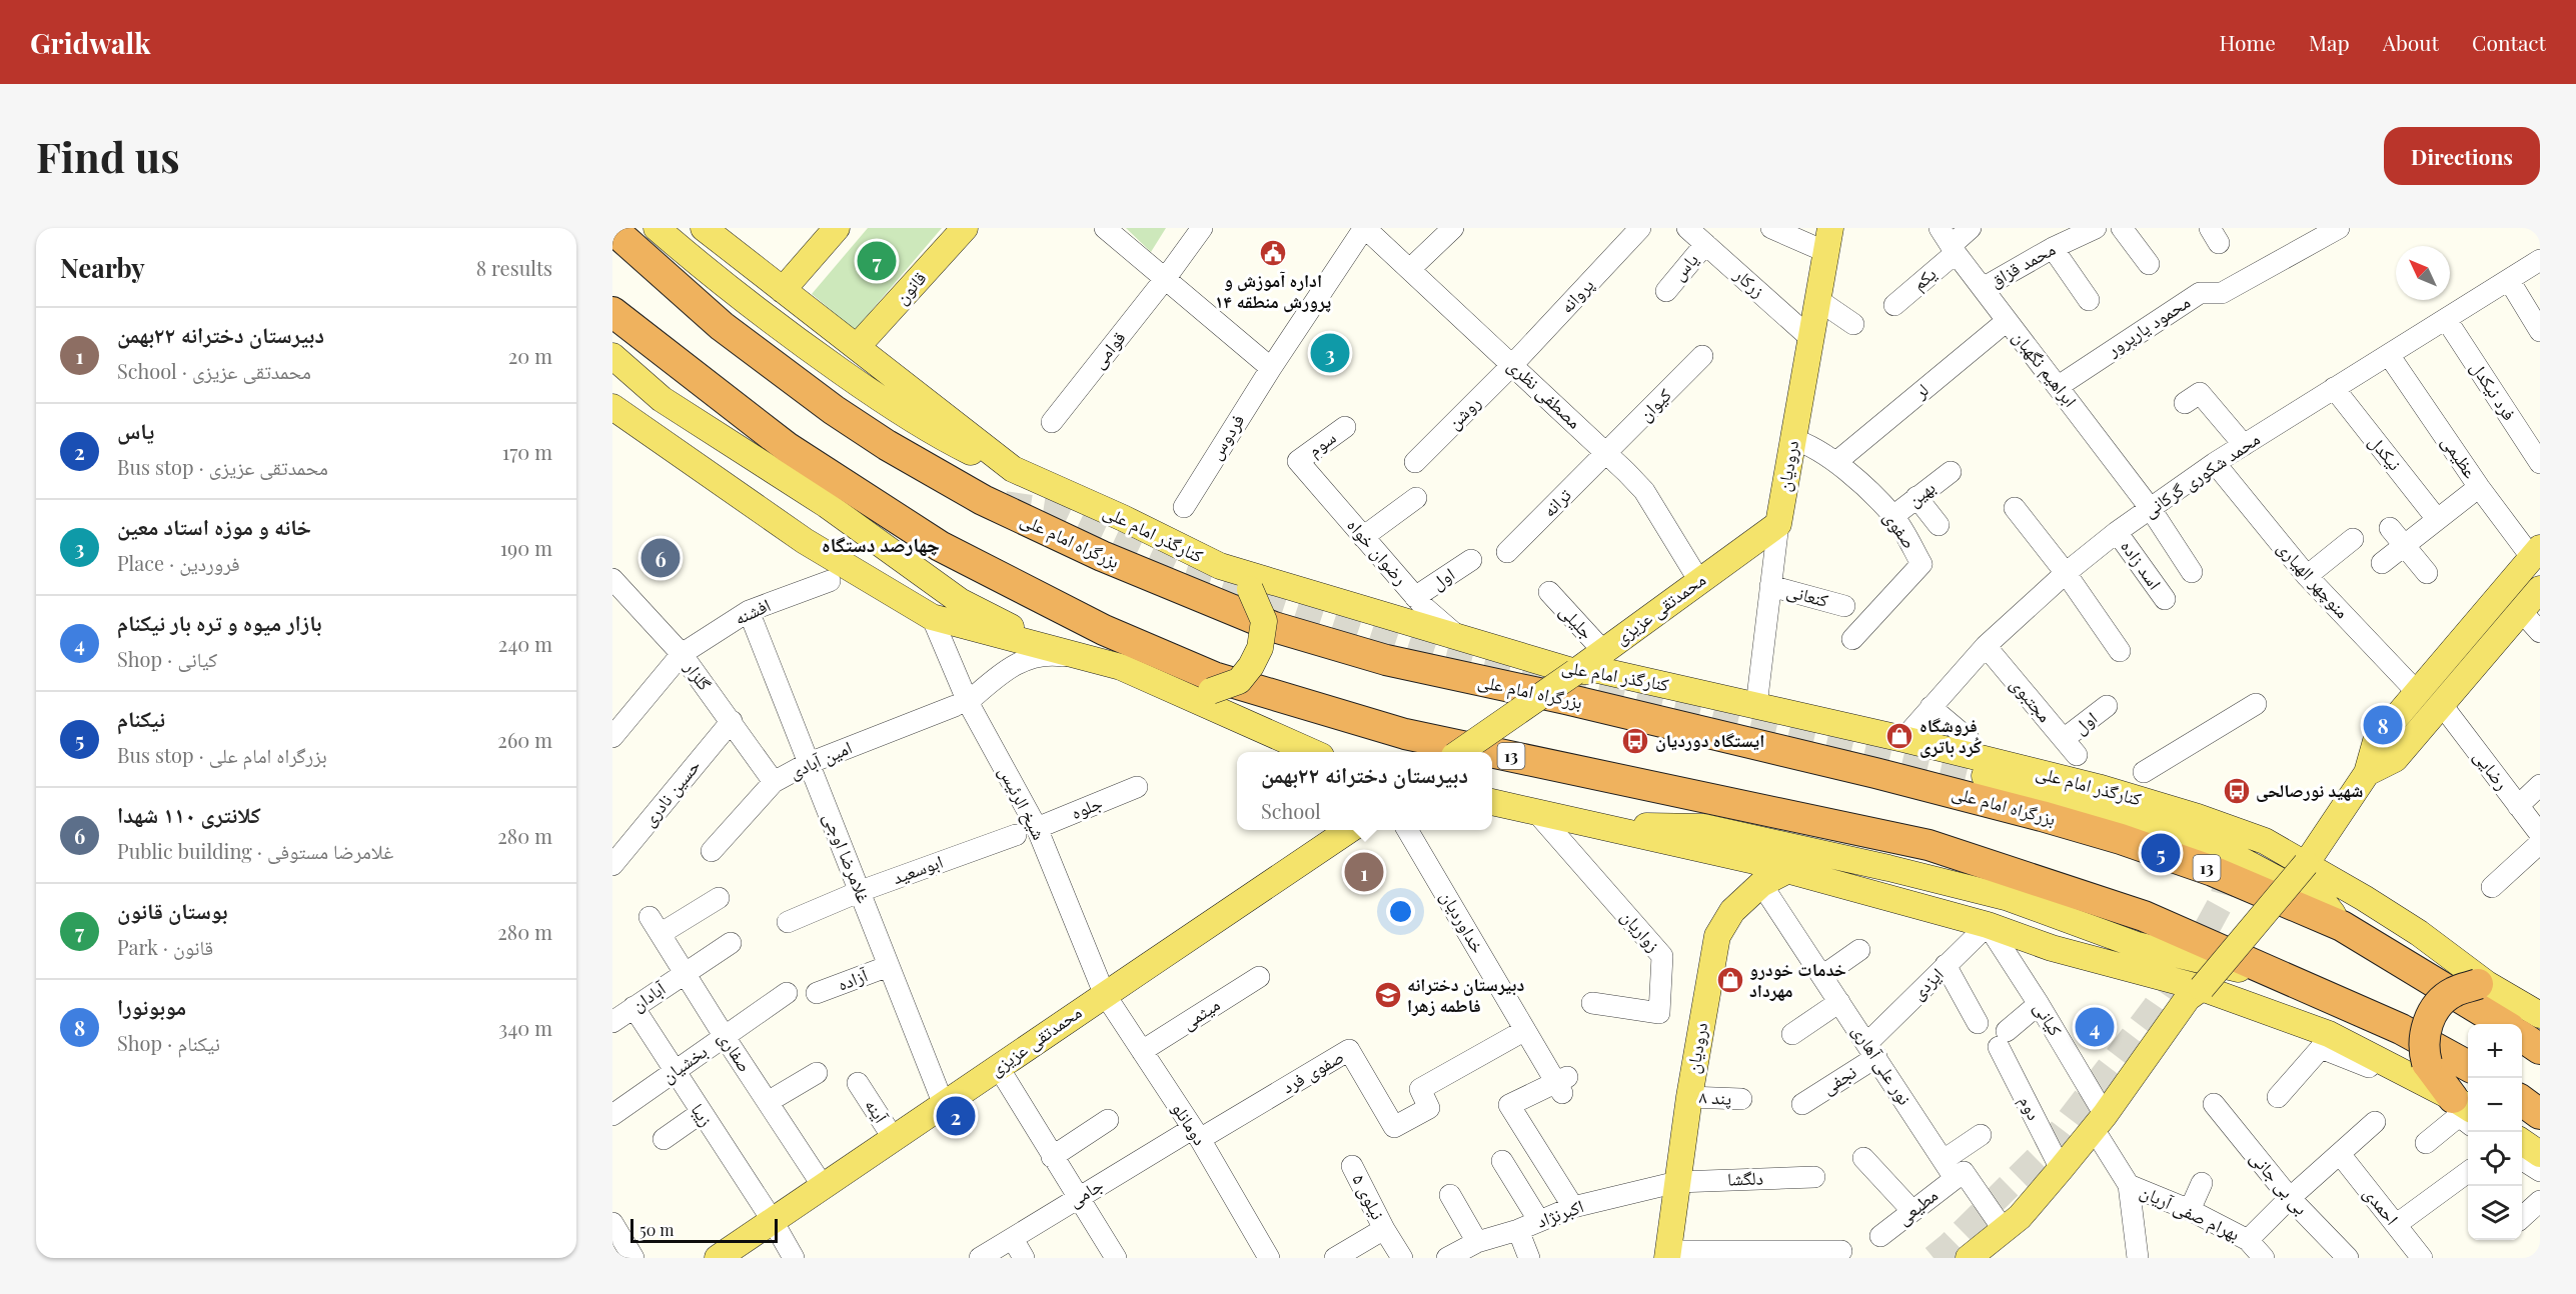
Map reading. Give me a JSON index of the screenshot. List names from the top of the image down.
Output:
{
  "streets": {
    "highway": ["بزرگراه امام علی", "13"],
    "main road": [
      "قانون",
      "درودیان",
      "کنارگذر امام علی",
      "محمدتقی عزیزی"
    ],
    "street": [
      "محمد قزاق",
      "یاس",
      "یکم",
      "زرکار",
      "پروانه",
      "محمود یارپرور",
      "قوامی",
      "ابراهیم نگهبان",
      "لر",
      "فرد نیکدل",
      "مصطفی نظری",
      "کیوان",
      "روشن",
      "فردوس",
      "سوم",
      "نیکدل",
      "عظیمی",
      "محمد شکوری گرکانی",
      "بهین",
      "ترانه",
      "صفوی",
      "رضوان خواه",
      "اسد زاده",
      "اول",
      "منوچهر الهیاری",
      "کنعانی",
      "افشنه",
      "جلیلی",
      "گلزار",
      "مجتبوی",
      "امین آبادی",
      "رضایی",
      "حسین نادری",
      "شیخ الرئیس",
      "جلوه",
      "غلامرضا اوجی",
      "ابوسعید",
      "خداوردیان",
      "زواریان",
      "آزاده",
      "ایزدی",
      "آبادان",
      "میثمی",
      "کیانی",
      "صفاری",
      "بخشیان",
      "نور علی آهاری",
      "صفوی فرد",
      "نجفی",
      "پند ۸",
      "دوم",
      "آینه",
      "زیبا",
      "دومانلو",
      "دلگشا",
      "بی بی جانی",
      "جامی",
      "نیلوی ۵",
      "احمدی",
      "مطیعی",
      "بهرام صفی آریان",
      "اکبرنژاد"
    ]
  },
  "crossings": [
    ["محمد قزاق", "ابراهیم نگهبان"],
    ["یاس", "زرکار"],
    ["یکم", "ابراهیم نگهبان"],
    ["زرکار", "درودیان"],
    ["قانون", "کنارگذر امام علی"],
    ["پروانه", "مصطفی نظری"],
    ["پروانه", "روشن"],
    ["محمود یارپرور", "ابراهیم نگهبان"],
    ["ابراهیم نگهبان", "لر"],
    ["ابراهیم نگهبان", "محمد شکوری گرکانی"],
    ["لر", "صفوی"],
    ["فرد نیکدل", "محمد شکوری گرکانی"],
    ["مصطفی نظری", "کیوان"],
    ["مصطفی نظری", "روشن"],
    ["مصطفی نظری", "فردوس"],
    ["مصطفی نظری", "ترانه"],
    ["مصطفی نظری", "محمدتقی عزیزی"],
    ["کیوان", "ترانه"],
    ["سوم", "رضوان خواه"],
    ["نیکدل", "محمد شکوری گرکانی"],
    ["عظیمی", "محمد شکوری گرکانی"],
    ["درودیان", "صفوی"],
    ["درودیان", "کنارگذر امام علی"],
    ["درودیان", "کنعانی"],
    ["درودیان", "محمدتقی عزیزی"],
    ["درودیان", "نور علی آهاری"],
    ["درودیان", "پند ۸"],
    ["درودیان", "دلگشا"],
    ["درودیان", "اکبرنژاد"],
    ["محمد شکوری گرکانی", "کنارگذر امام علی"],
    ["محمد شکوری گرکانی", "اسد زاده"],
    ["محمد شکوری گرکانی", "منوچهر الهیاری"],
    ["محمد شکوری گرکانی", "مجتبوی"],
    ["بهین", "صفوی"],
    ["کنارگذر امام علی", "رضوان خواه"],
    ["کنارگذر امام علی", "محمدتقی عزیزی"],
    ["رضوان خواه", "اول"],
    ["اول", "مجتبوی"],
    ["محمدتقی عزیزی", "جلیلی"],
    ["محمدتقی عزیزی", "شیخ الرئیس"],
    ["محمدتقی عزیزی", "غلامرضا اوجی"],
    ["محمدتقی عزیزی", "صفاری"],
    ["محمدتقی عزیزی", "آینه"],
    ["محمدتقی عزیزی", "زیبا"],
    ["محمدتقی عزیزی", "دومانلو"],
    ["افشنه", "گلزار"],
    ["افشنه", "غلامرضا اوجی"],
    ["گلزار", "امین آبادی"],
    ["گلزار", "حسین نادری"],
    ["امین آبادی", "شیخ الرئیس"],
    ["امین آبادی", "غلامرضا اوجی"],
    ["شیخ الرئیس", "جلوه"],
    ["شیخ الرئیس", "دومانلو"],
    ["غلامرضا اوجی", "ابوسعید"],
    ["غلامرضا اوجی", "آزاده"],
    ["خداوردیان", "صفوی فرد"],
    ["خداوردیان", "اکبرنژاد"],
    ["ایزدی", "کیانی"],
    ["ایزدی", "نور علی آهاری"],
    ["ایزدی", "نجفی"],
    ["آبادان", "صفاری"],
    ["آبادان", "زیبا"],
    ["میثمی", "دومانلو"],
    ["کیانی", "دوم"],
    ["کیانی", "بهرام صفی آریان"],
    ["صفاری", "بخشیان"],
    ["بخشیان", "زیبا"],
    ["نور علی آهاری", "نجفی"],
    ["نور علی آهاری", "مطیعی"],
    ["صفوی فرد", "دومانلو"],
    ["صفوی فرد", "جامی"],
    ["دومانلو", "جامی"],
    ["دلگشا", "اکبرنژاد"]
  ],
  "districts": ["چهارصد دستگاه"],
  "places": {
    "public building": ["اداره آموزش و پرورش منطقه ۱۴"],
    "shop": ["فروشگاه کُرد باتری", "خدمات خودرو مهرداد"],
    "bus stop": ["ایستگاه دوردیان", "شهید نورصالحی"],
    "school or university": ["دبیرستان دخترانه فاطمه زهرا"]
  },
  "scale_bar": "50 m",
  "north": "top left",
  "page": {
    "header": "Gridwalk",
    "nav": [
      "Home",
      "Map",
      "About",
      "Contact"
    ],
    "buttons": "Directions",
    "title": "Find us",
    "heading": ["Nearby", "8 results"],
    "pins": [
      "7",
      "3",
      "6",
      "8",
      "5",
      "1",
      "4",
      "2"
    ],
    "list": [
      {
        "mark": "1",
        "name": "دبیرستان دخترانه ۲۲بهمن",
        "note": "School · محمدتقی عزیزی",
        "value": "20 m"
      },
      {
        "mark": "2",
        "name": "یاس",
        "note": "Bus stop · محمدتقی عزیزی",
        "value": "170 m"
      },
      {
        "mark": "3",
        "name": "خانه و موزه استاد معین",
        "note": "Place · فروردین",
        "value": "190 m"
      },
      {
        "mark": "4",
        "name": "بازار میوه و تره بار نیکنام",
        "note": "Shop · کیانی",
        "value": "240 m"
      },
      {
        "mark": "5",
        "name": "نیکنام",
        "note": "Bus stop · بزرگراه امام علی",
        "value": "260 m"
      },
      {
        "mark": "6",
        "name": "کلانتری ۱۱۰ شهدا",
        "note": "Public building · غلامرضا مستوفی",
        "value": "280 m"
      },
      {
        "mark": "7",
        "name": "بوستان قانون",
        "note": "Park · قانون",
        "value": "280 m"
      },
      {
        "mark": "8",
        "name": "موبونورا",
        "note": "Shop · نیکنام",
        "value": "340 m"
      }
    ],
    "popup": ["دبیرستان دخترانه ۲۲بهمن", "School"],
    "map_buttons": ["+", "−"],
    "scale": "50 m"
  }
}
